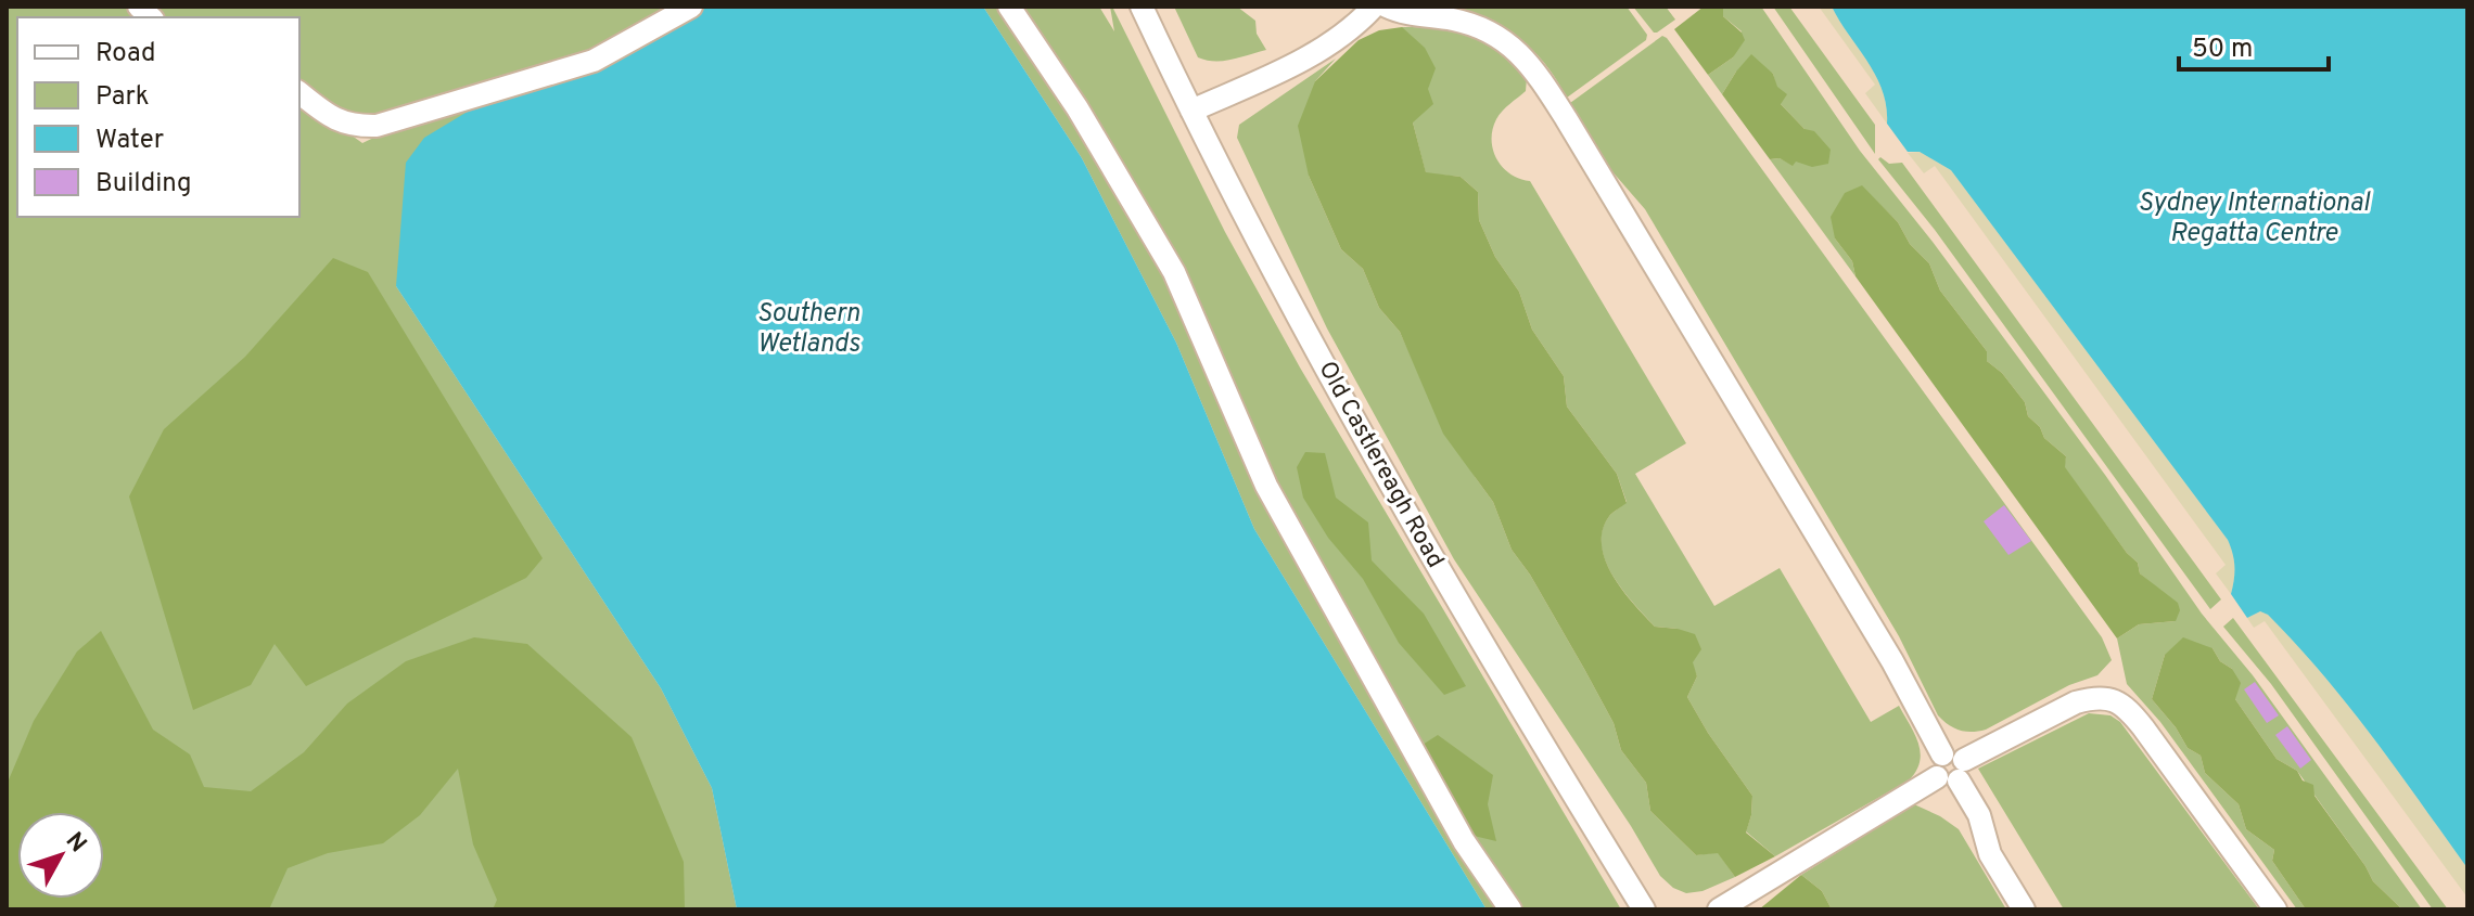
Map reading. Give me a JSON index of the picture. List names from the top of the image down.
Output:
{
  "streets": {
    "street": ["Old Castlereagh Road"]
  },
  "water": ["Sydney International Regatta Centre", "Southern Wetlands"],
  "legend": [
    "Road",
    "Park",
    "Water",
    "Building"
  ],
  "scale_bar": "50 m",
  "north": "top right"
}
